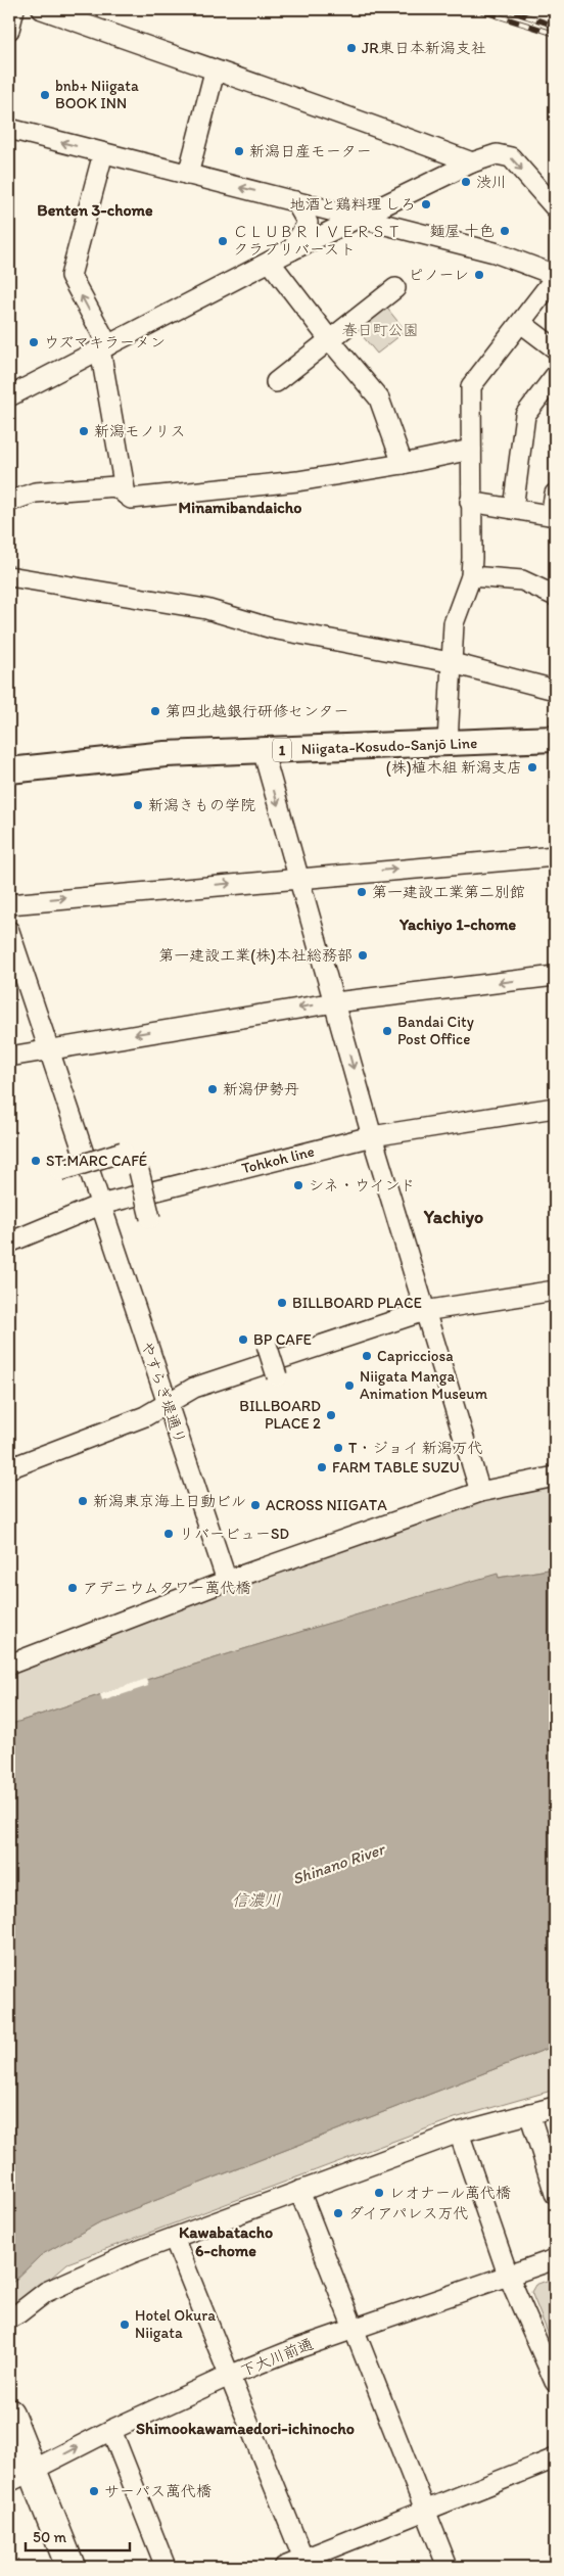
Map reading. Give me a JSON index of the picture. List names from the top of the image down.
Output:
{
  "streets": {
    "main road": ["Niigata-Kosudo-Sanjō Line", "1"],
    "street": ["Tohkoh line", "やすらぎ堤通り", "下大川前通"]
  },
  "crossings": [
    ["Tohkoh line", "やすらぎ堤通り"]
  ],
  "districts": [
    "Benten 3-chome",
    "Minamibandaicho",
    "Yachiyo 1-chome",
    "Yachiyo",
    "Kawabatacho 6-chome",
    "Shimookawamaedori-ichinocho"
  ],
  "water": ["Shinano River", "信濃川"],
  "parks": ["春日町公園"],
  "places": [
    "JR東日本新潟支社",
    "bnb+ Niigata BOOK INN",
    "新潟日産モーター",
    "渋川",
    "地酒と鶏料理 しろ",
    "麵屋 十色",
    "ＣＬＵＢＲＩＶＥＲＳＴ クラブリバースト",
    "ピノーレ",
    "ウズマキラーメン",
    "新潟モノリス",
    "第四北越銀行研修センター",
    "(株)植木組 新潟支店",
    "新潟きもの学院",
    "第一建設工業第二別館",
    "第一建設工業(株)本社総務部",
    "Bandai City Post Office",
    "新潟伊勢丹",
    "ST.MARC CAFÉ",
    "シネ・ウインド",
    "BILLBOARD PLACE",
    "BP CAFE",
    "Capricciosa",
    "Niigata Manga Animation Museum",
    "BILLBOARD PLACE 2",
    "T・ジョイ 新潟万代",
    "FARM TABLE SUZU",
    "新潟東京海上日動ビル",
    "ACROSS NIIGATA",
    "リバービューSD",
    "アデニウムタワー萬代橋",
    "レオナール萬代橋",
    "ダイアパレス万代",
    "Hotel Okura Niigata",
    "サーパス萬代橋"
  ],
  "scale_bar": "50 m"
}
